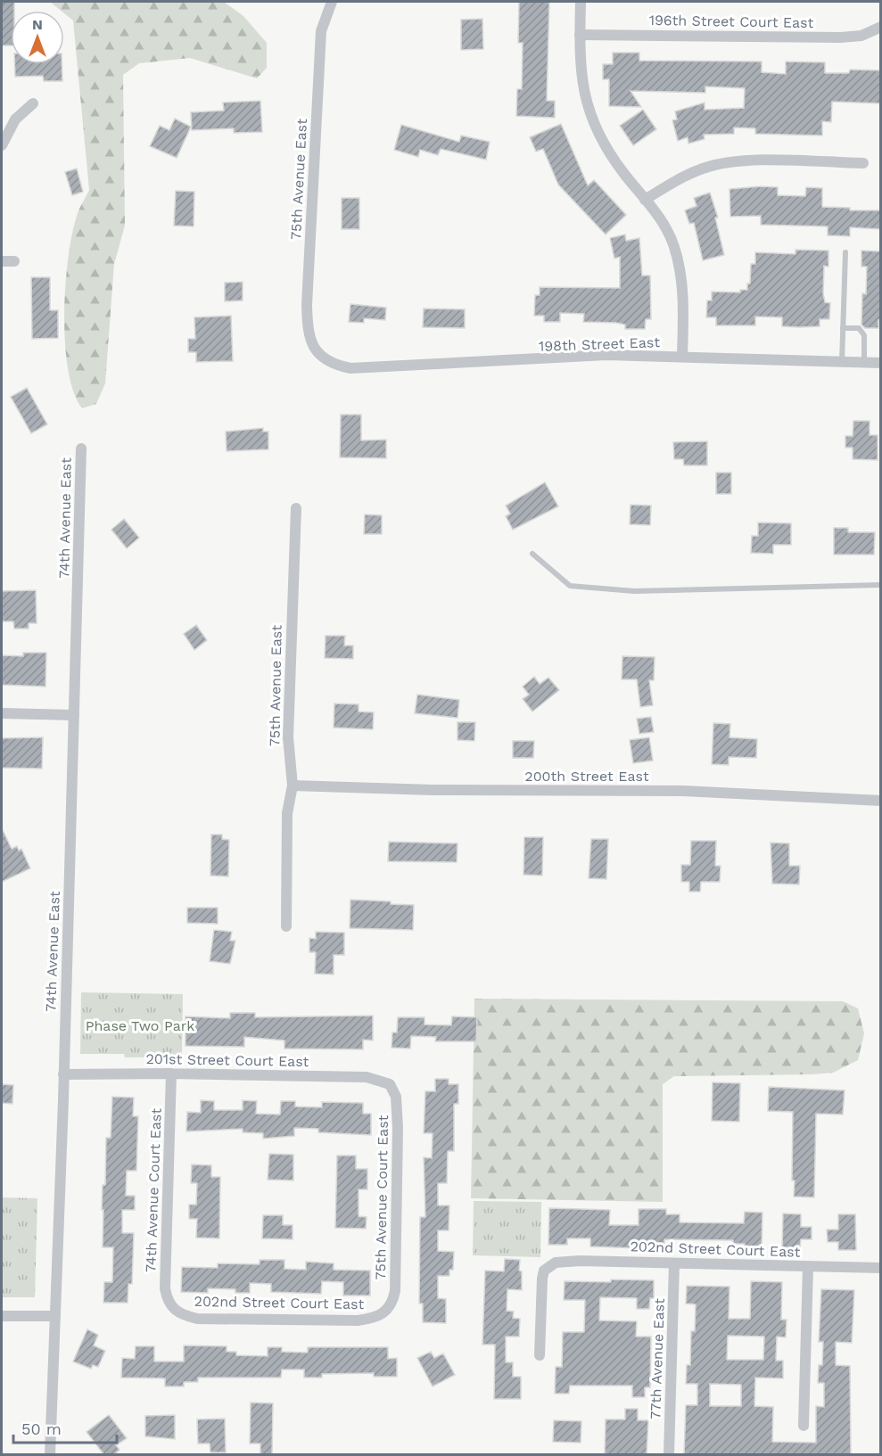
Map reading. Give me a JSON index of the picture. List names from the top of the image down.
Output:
{
  "streets": {
    "street": [
      "196th Street Court East",
      "75th Avenue East",
      "198th Street East",
      "74th Avenue East",
      "200th Street East",
      "201st Street Court East",
      "74th Avenue Court East",
      "75th Avenue Court East",
      "202nd Street Court East",
      "77th Avenue East"
    ]
  },
  "crossings": [
    ["75th Avenue East", "198th Street East"],
    ["75th Avenue East", "200th Street East"],
    ["74th Avenue East", "201st Street Court East"],
    ["201st Street Court East", "74th Avenue Court East"],
    ["201st Street Court East", "75th Avenue Court East"],
    ["74th Avenue Court East", "202nd Street Court East"],
    ["75th Avenue Court East", "202nd Street Court East"],
    ["202nd Street Court East", "77th Avenue East"]
  ],
  "parks": ["Phase Two Park"],
  "scale_bar": "50 m",
  "north": "top"
}
